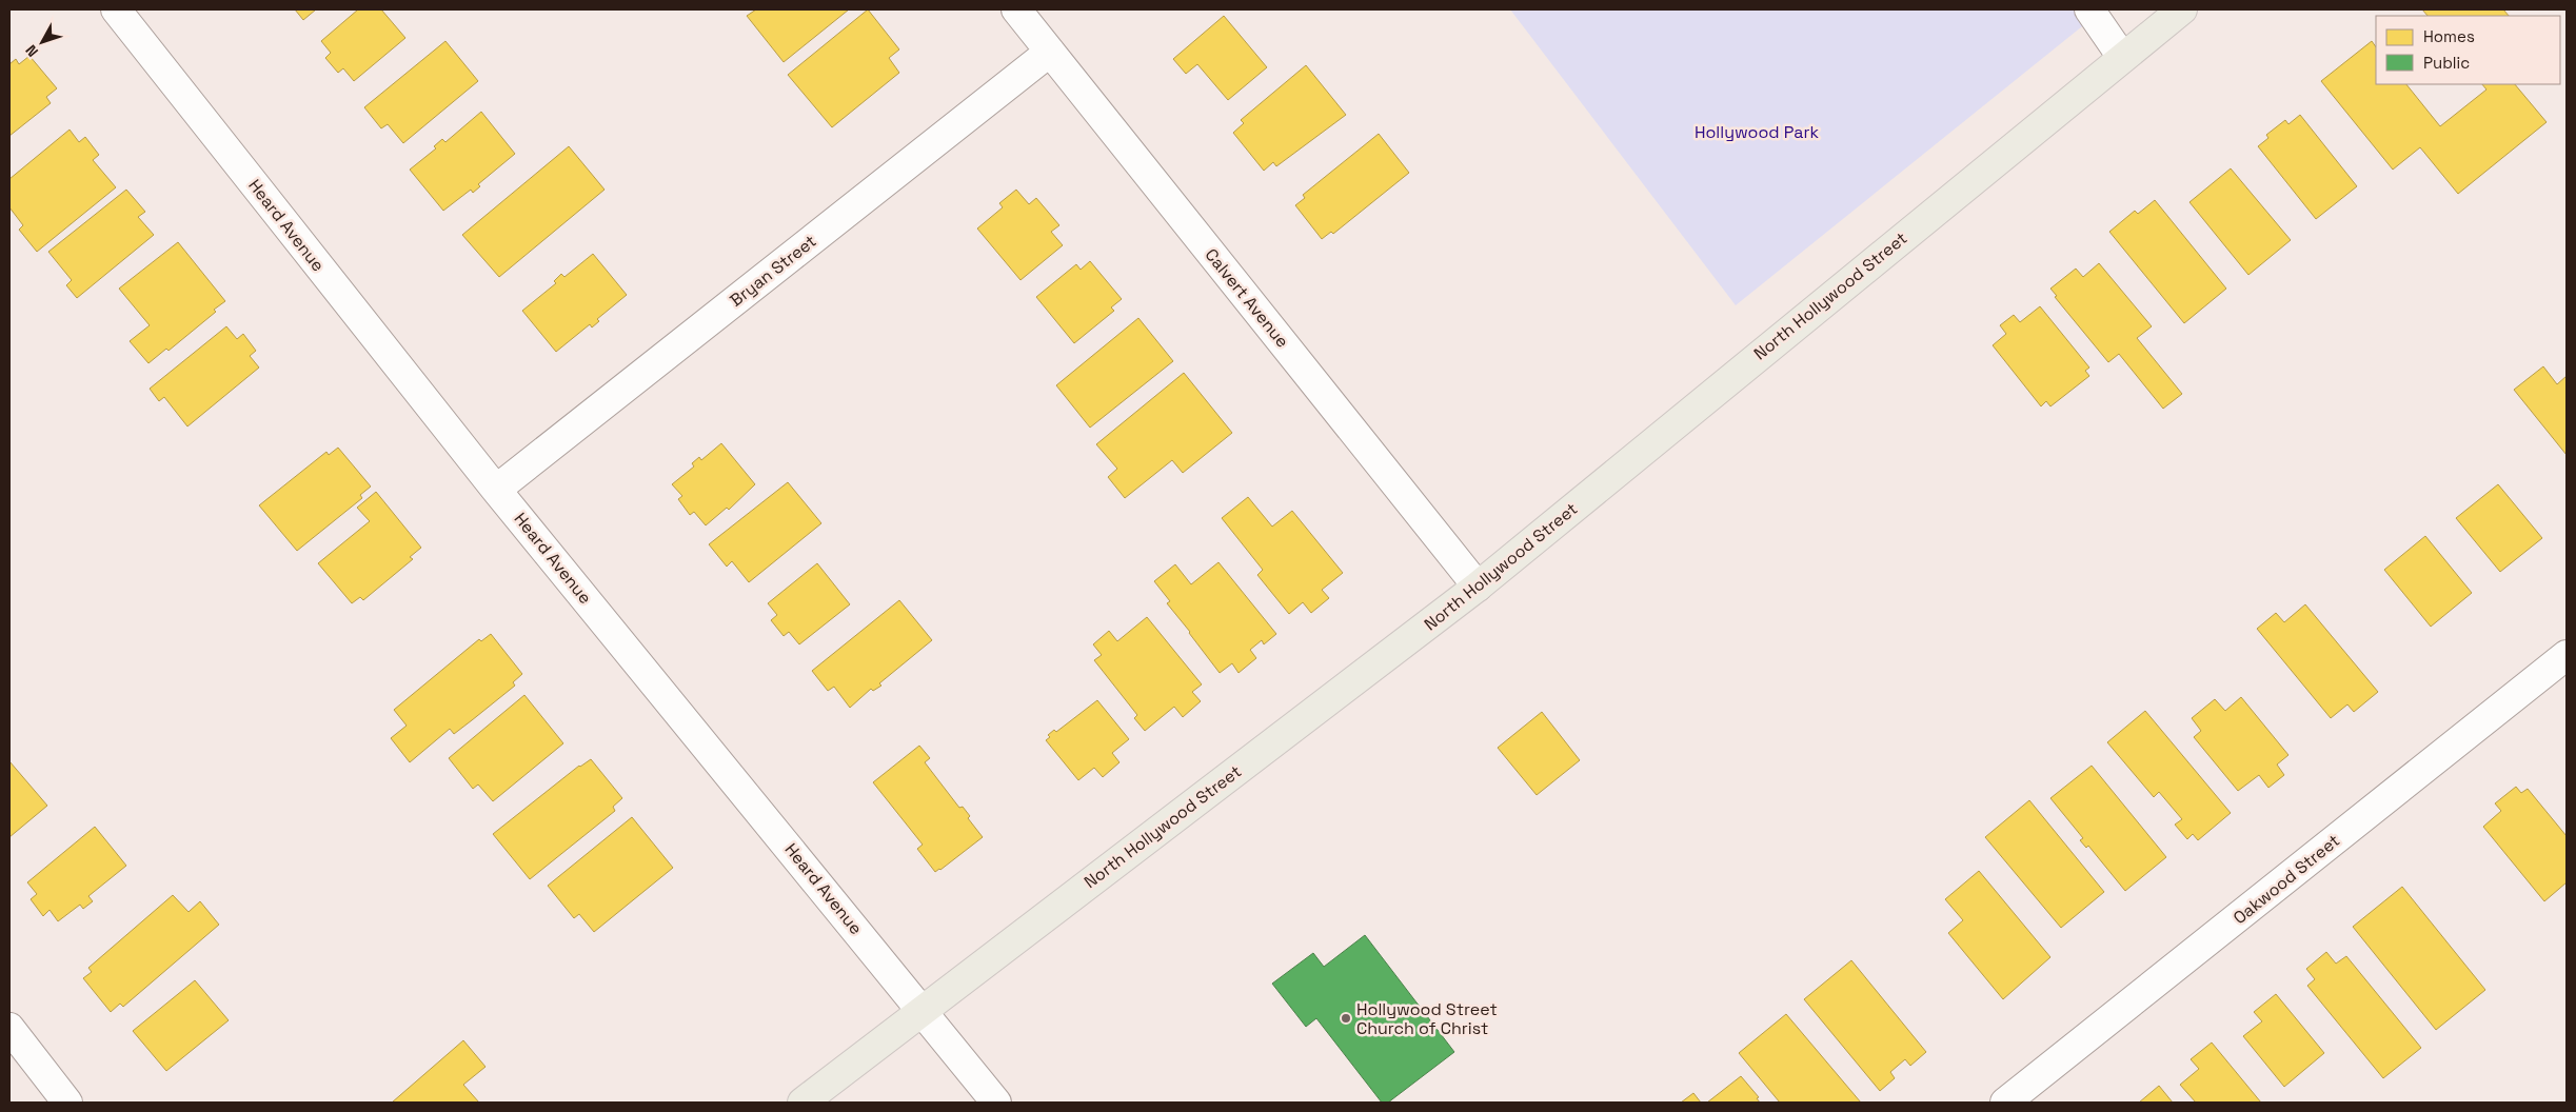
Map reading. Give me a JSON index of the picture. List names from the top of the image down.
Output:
{
  "streets": {
    "main road": ["North Hollywood Street"],
    "street": [
      "Heard Avenue",
      "Bryan Street",
      "Calvert Avenue",
      "Oakwood Street"
    ]
  },
  "crossings": [
    ["Heard Avenue", "Bryan Street"],
    ["Heard Avenue", "North Hollywood Street"],
    ["Bryan Street", "Calvert Avenue"],
    ["North Hollywood Street", "Calvert Avenue"]
  ],
  "parks": ["Hollywood Park"],
  "places": ["Hollywood Street Church of Christ"],
  "legend": ["Homes", "Public"],
  "north": "bottom left"
}
